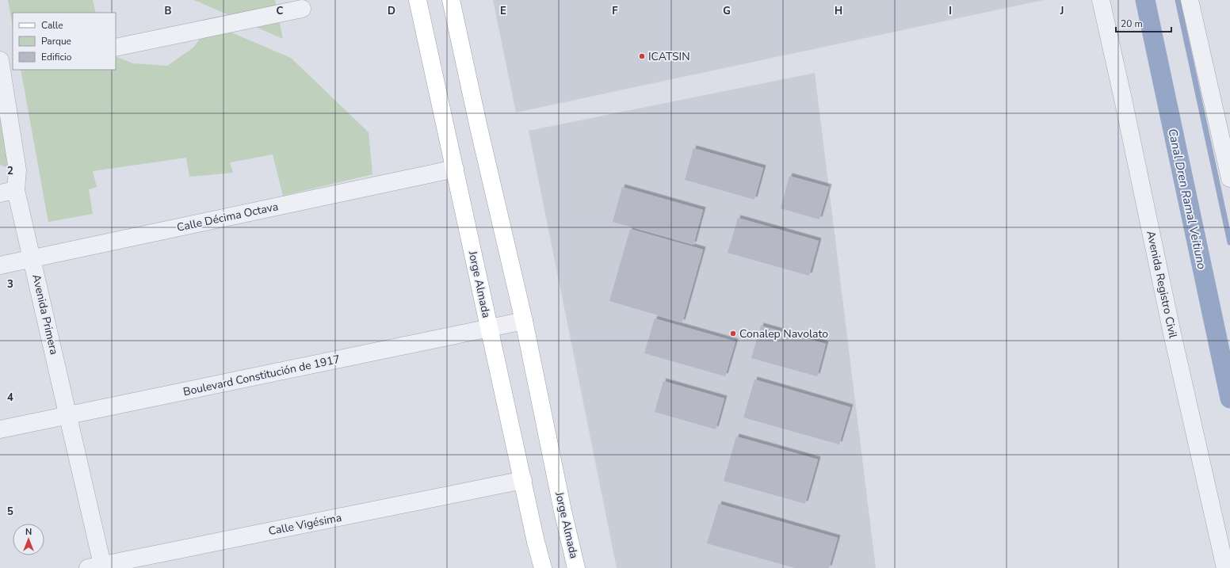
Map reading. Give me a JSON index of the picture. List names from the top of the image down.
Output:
{
  "streets": {
    "main road": ["Jorge Almada"],
    "street": [
      "Calle Décima Octava",
      "Avenida Registro Civil",
      "Avenida Primera",
      "Boulevard Constitución de 1917",
      "Calle Vigésima"
    ]
  },
  "crossings": [
    ["Calle Décima Octava", "Jorge Almada"],
    ["Calle Décima Octava", "Avenida Primera"],
    ["Jorge Almada", "Boulevard Constitución de 1917"],
    ["Jorge Almada", "Calle Vigésima"],
    ["Avenida Primera", "Boulevard Constitución de 1917"],
    ["Avenida Primera", "Calle Vigésima"]
  ],
  "water": ["Canal Dren Ramal Veitiuno"],
  "places": ["ICATSIN", "Conalep Navolato"],
  "legend": ["Calle", "Parque", "Edificio"],
  "scale_bar": "20 m",
  "north": "top",
  "grid": {
    "columns": [
      "B",
      "C",
      "D",
      "E",
      "F",
      "G",
      "H",
      "I",
      "J"
    ],
    "rows": [
      "2",
      "3",
      "4",
      "5"
    ]
  }
}
